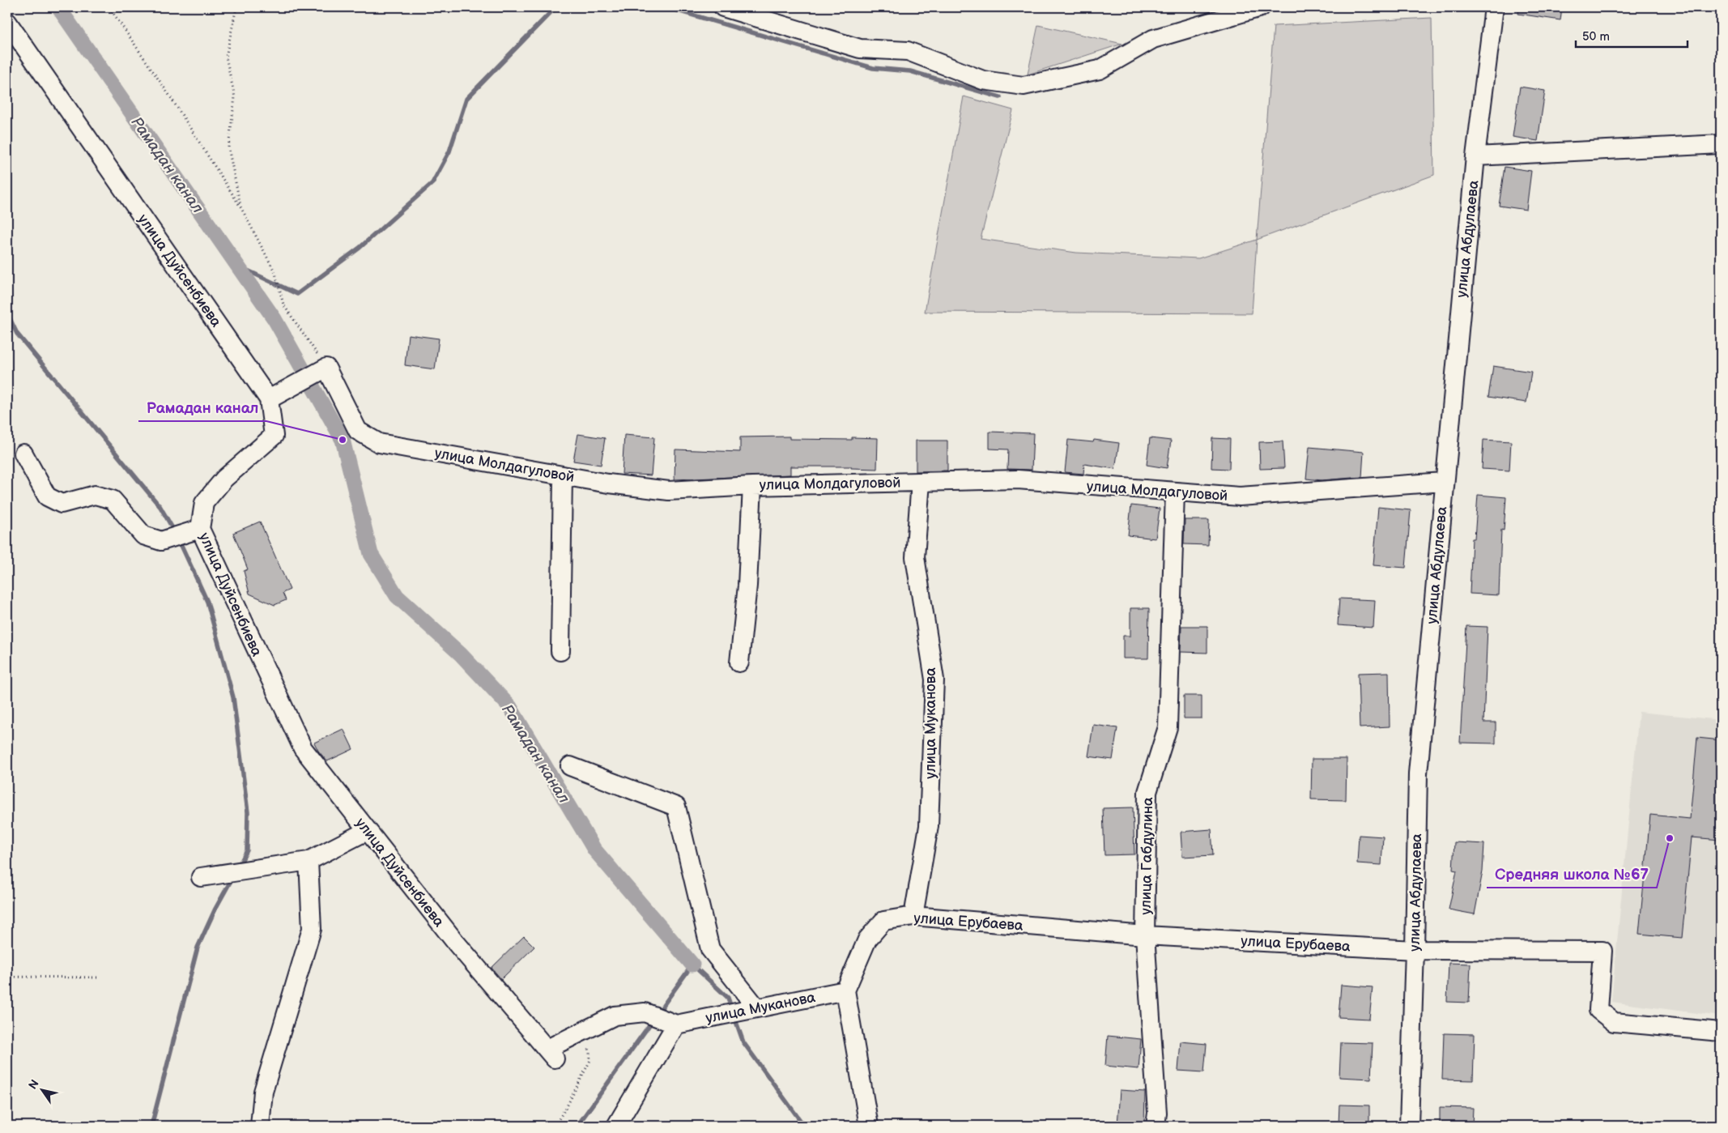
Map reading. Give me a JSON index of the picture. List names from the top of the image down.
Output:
{
  "streets": {
    "street": [
      "улица Абдулаева",
      "улица Дуйсенбиева",
      "улица Молдагуловой",
      "улица Муканова",
      "улица Габдулина",
      "улица Ерубаева"
    ]
  },
  "crossings": [
    ["улица Абдулаева", "улица Молдагуловой"],
    ["улица Абдулаева", "улица Ерубаева"],
    ["улица Молдагуловой", "улица Муканова"],
    ["улица Молдагуловой", "улица Габдулина"],
    ["улица Муканова", "улица Ерубаева"],
    ["улица Габдулина", "улица Ерубаева"]
  ],
  "water": ["Рамадан канал"],
  "places": ["Рамадан канал", "Средняя школа №67"],
  "scale_bar": "50 m",
  "north": "top left"
}
